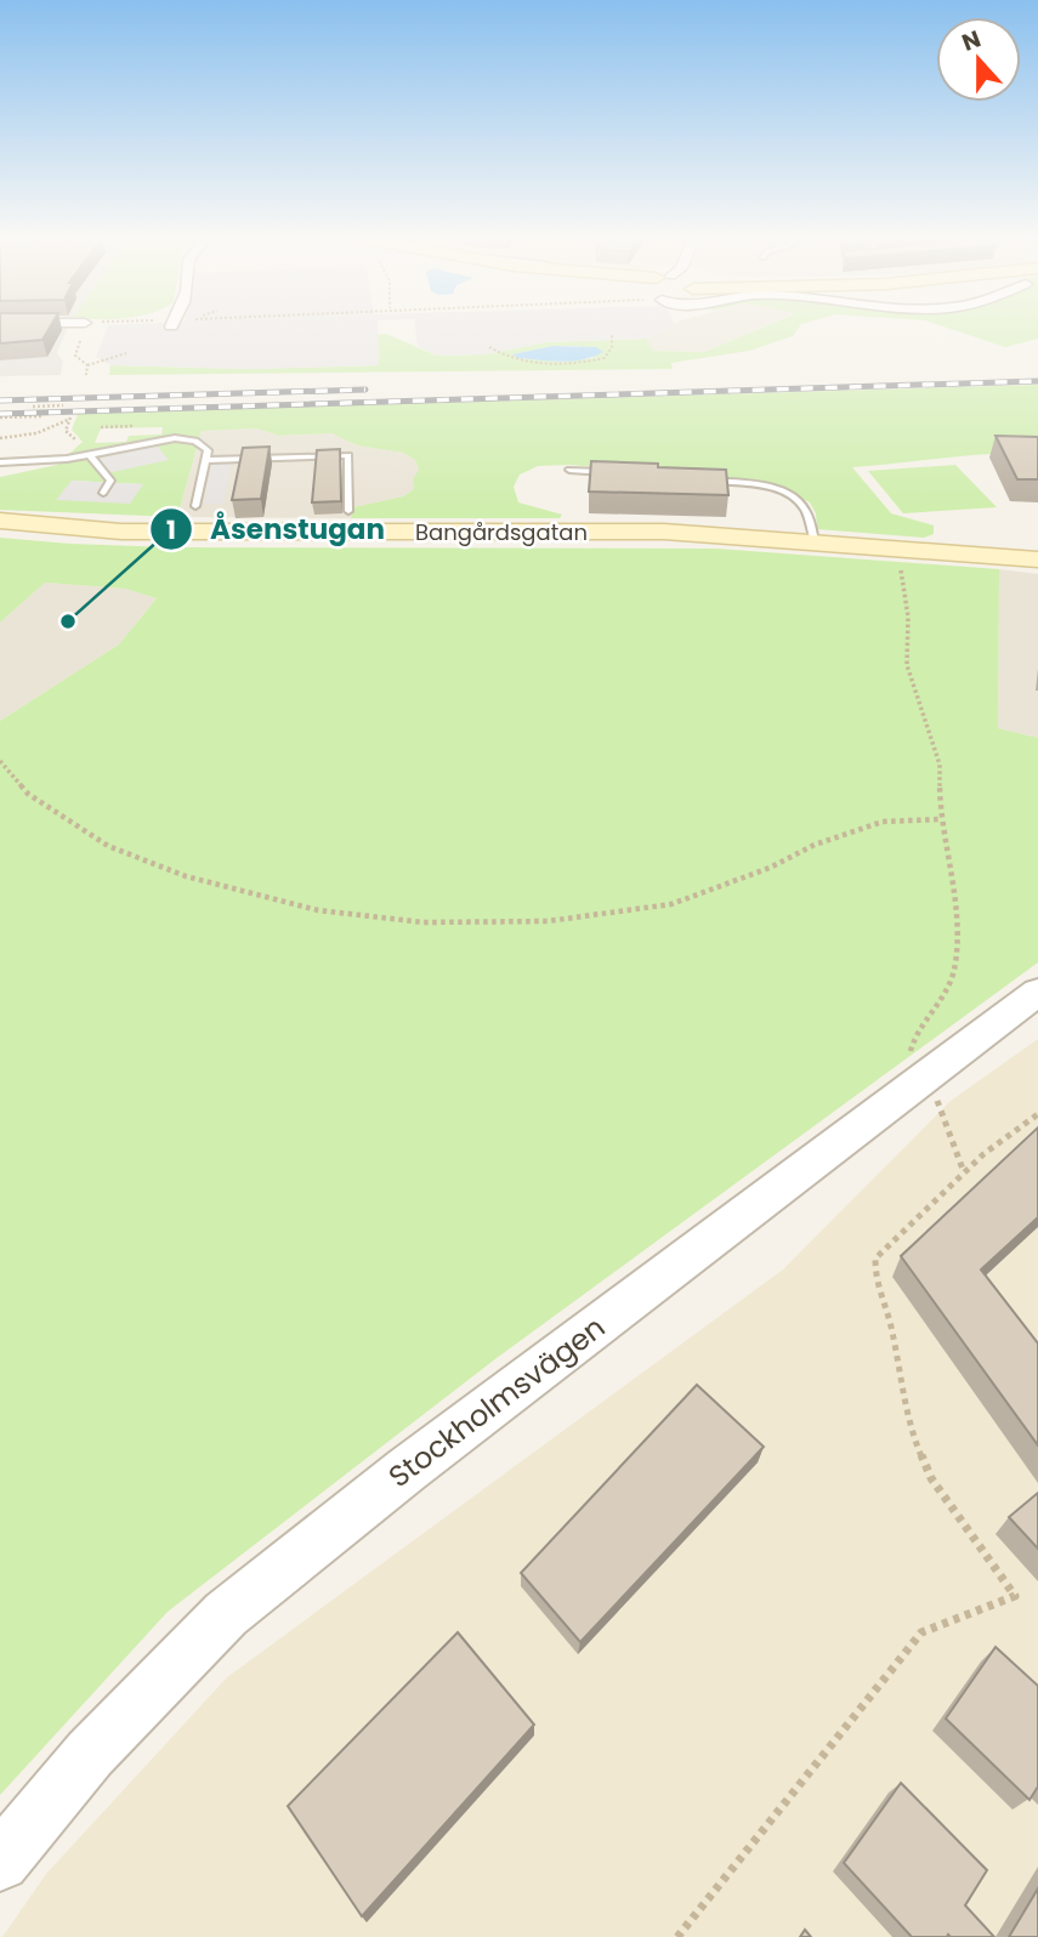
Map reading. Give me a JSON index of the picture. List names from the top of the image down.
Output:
{
  "streets": {
    "main road": ["Bangårdsgatan"],
    "street": ["Stockholmsvägen"]
  },
  "places": ["Åsenstugan"],
  "north": "top"
}
